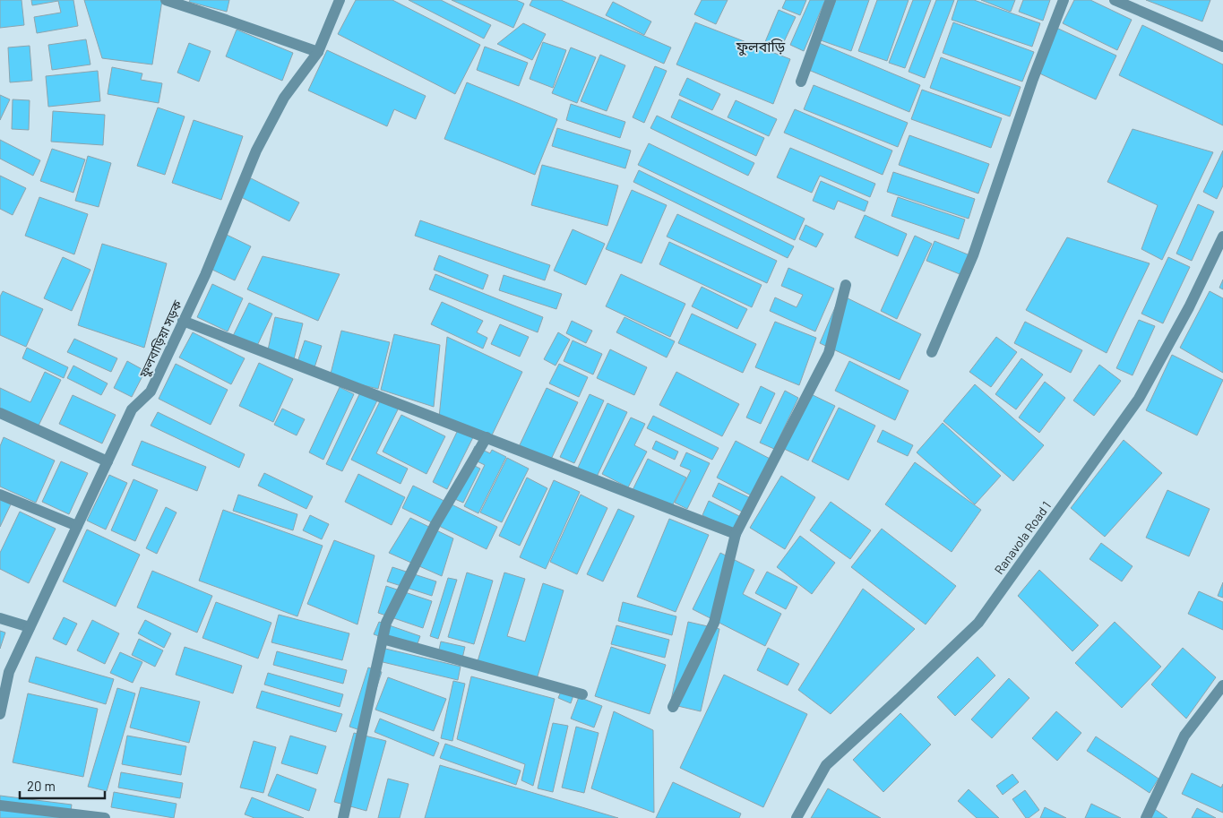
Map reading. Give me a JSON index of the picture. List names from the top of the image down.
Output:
{
  "streets": {
    "street": ["ফুলবাড়িয়া সড়ক", "Ranavola Road 1"]
  },
  "districts": ["ফুলবাড়ি"],
  "scale_bar": "20 m"
}
